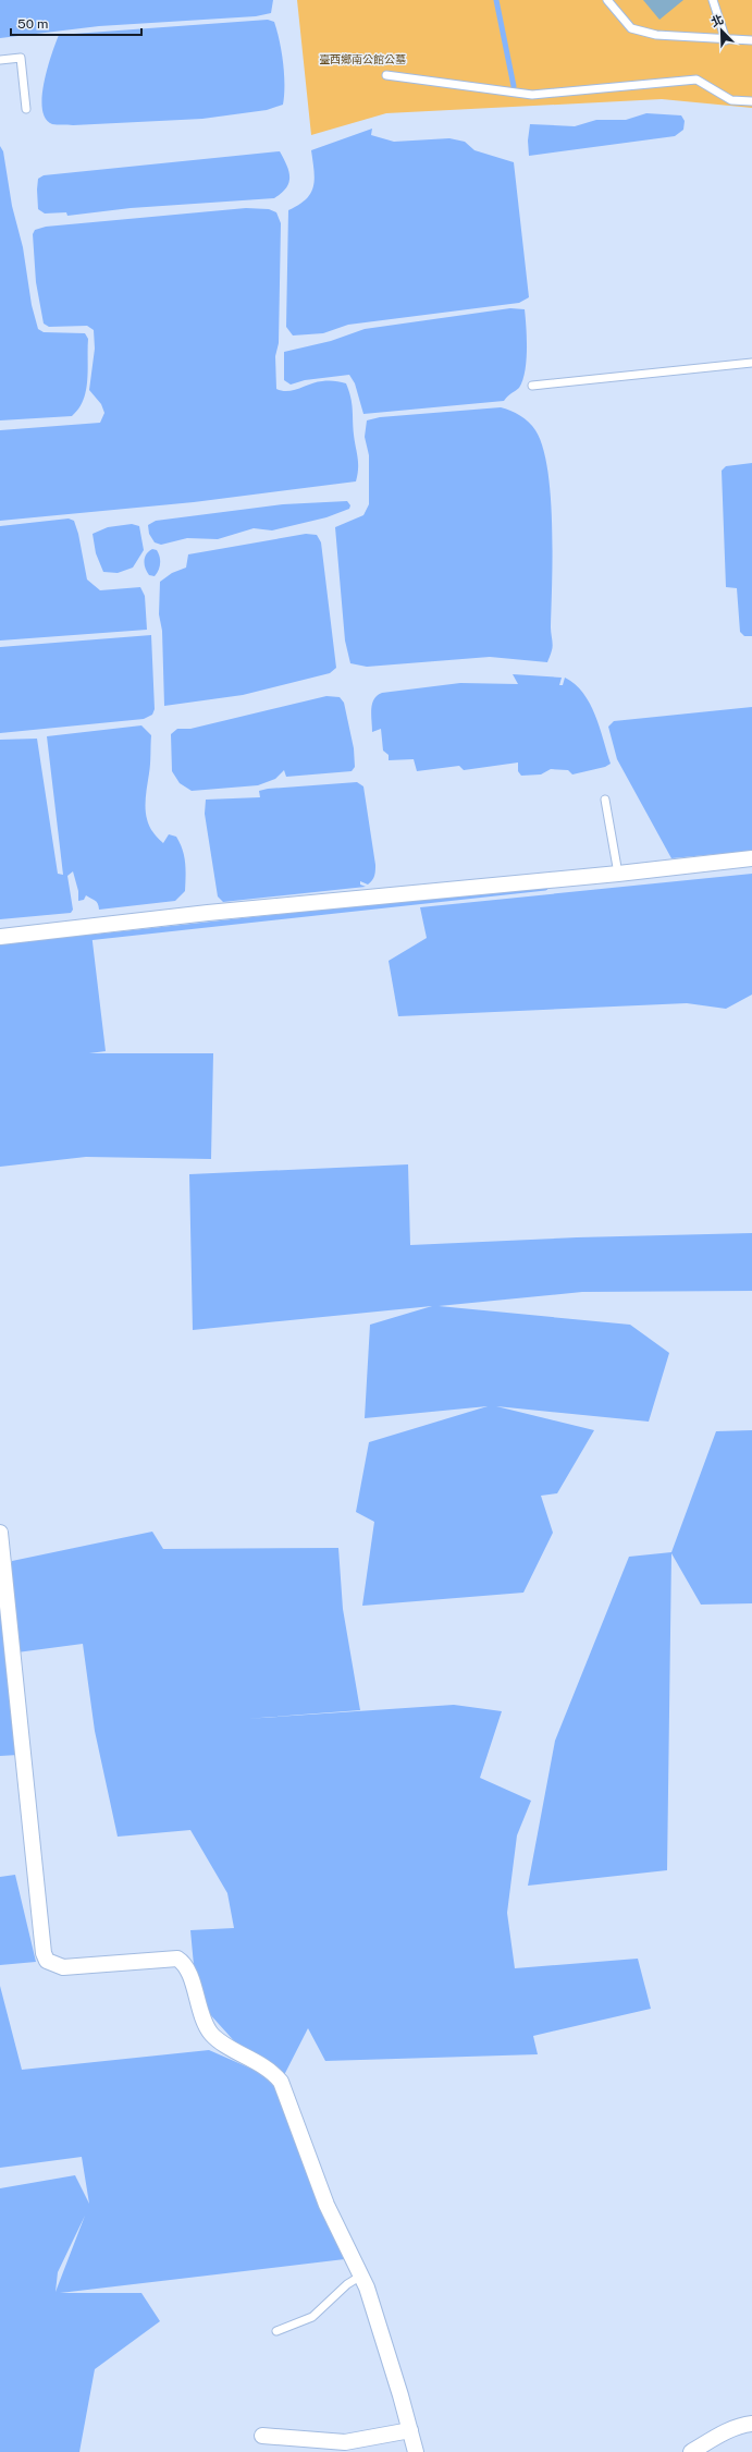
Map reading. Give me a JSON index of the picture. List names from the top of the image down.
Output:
{
  "parks": ["臺西鄉南公館公墓"],
  "scale_bar": "50 m",
  "north": "top left"
}
